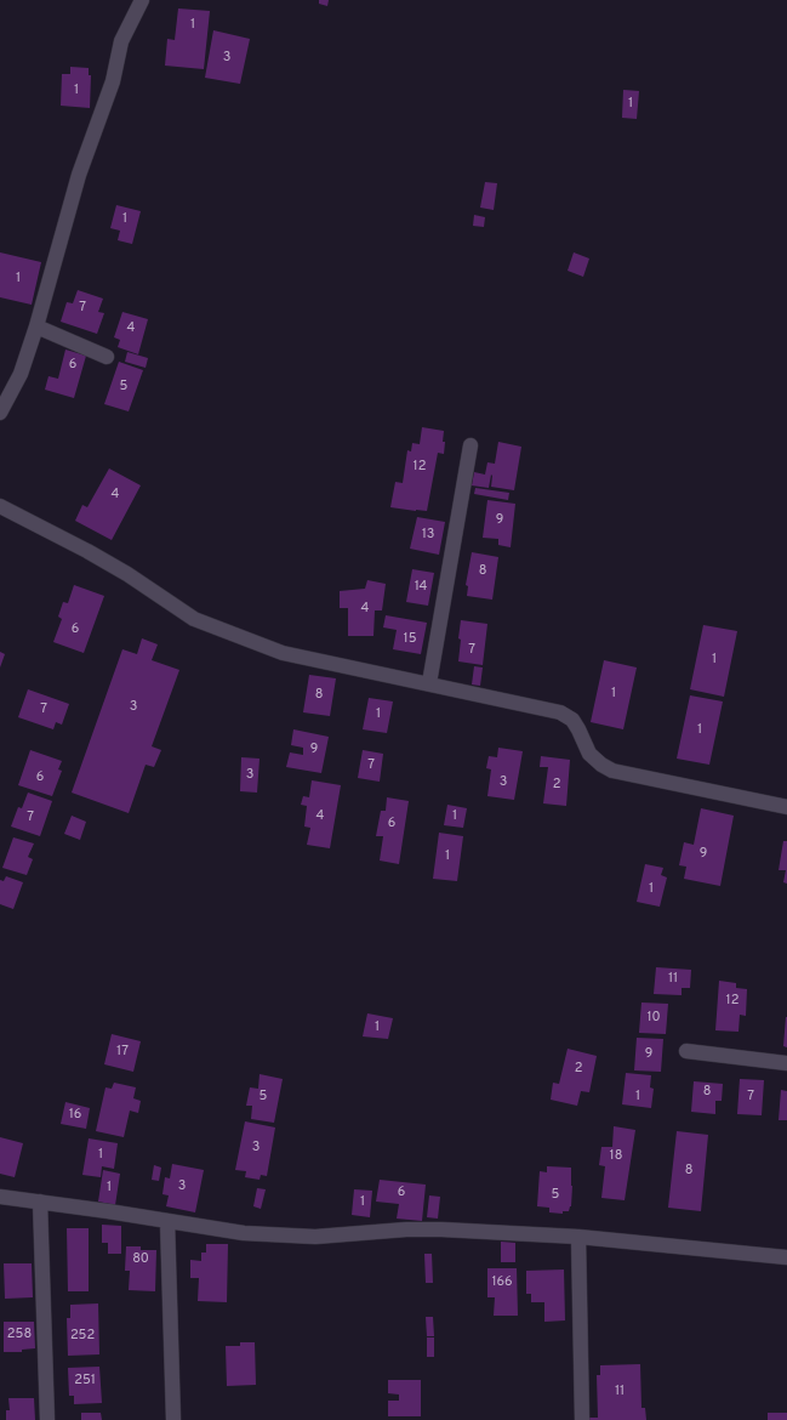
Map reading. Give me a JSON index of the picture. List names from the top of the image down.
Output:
{
  "house_numbers": [
    "1",
    "3",
    "1",
    "1",
    "1",
    "1",
    "7",
    "4",
    "6",
    "5",
    "12",
    "4",
    "9",
    "13",
    "8",
    "14",
    "4",
    "6",
    "15",
    "7",
    "1",
    "1",
    "8",
    "3",
    "7",
    "1",
    "1",
    "9",
    "7",
    "3",
    "6",
    "3",
    "2",
    "4",
    "1",
    "7",
    "6",
    "9",
    "1",
    "1",
    "11",
    "12",
    "10",
    "1",
    "17",
    "9",
    "2",
    "8",
    "5",
    "1",
    "7",
    "16",
    "3",
    "1",
    "18",
    "8",
    "3",
    "1",
    "6",
    "5",
    "1",
    "80",
    "166",
    "258",
    "252",
    "251",
    "11"
  ]
}
